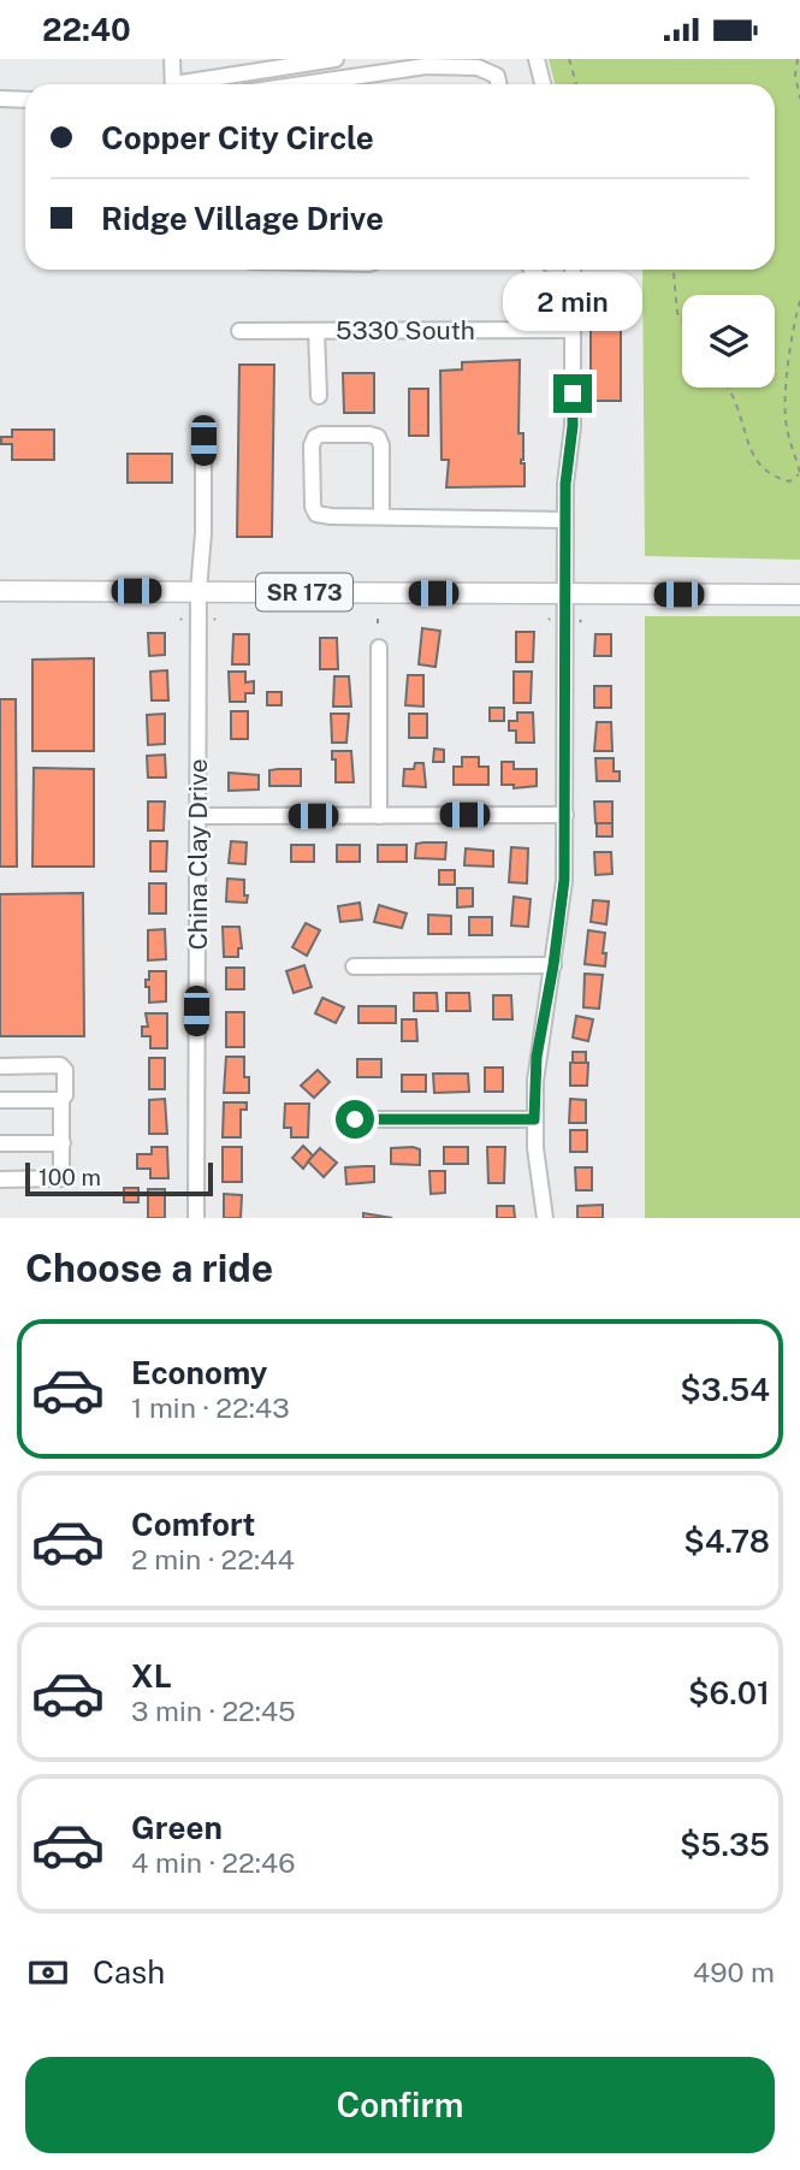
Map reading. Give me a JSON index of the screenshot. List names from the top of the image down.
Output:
{
  "streets": {
    "main road": ["SR 173"],
    "street": ["5330 South", "China Clay Drive"]
  },
  "crossings": [
    ["SR 173", "China Clay Drive"]
  ],
  "scale_bar": "100 m",
  "page": {
    "status": "22:40",
    "banner": ["Copper City Circle", "Ridge Village Drive"],
    "bubble": "2 min",
    "scale": "100 m",
    "heading": "Choose a ride",
    "list": [
      {
        "name": "Economy",
        "note": "1 min · 22:43",
        "value": "$3.54"
      },
      {
        "name": "Comfort",
        "note": "2 min · 22:44",
        "value": "$4.78"
      },
      {
        "name": "XL",
        "note": "3 min · 22:45",
        "value": "$6.01"
      },
      {
        "name": "Green",
        "note": "4 min · 22:46",
        "value": "$5.35"
      }
    ],
    "pay": ["Cash", "490 m"],
    "buttons": "Confirm"
  }
}
